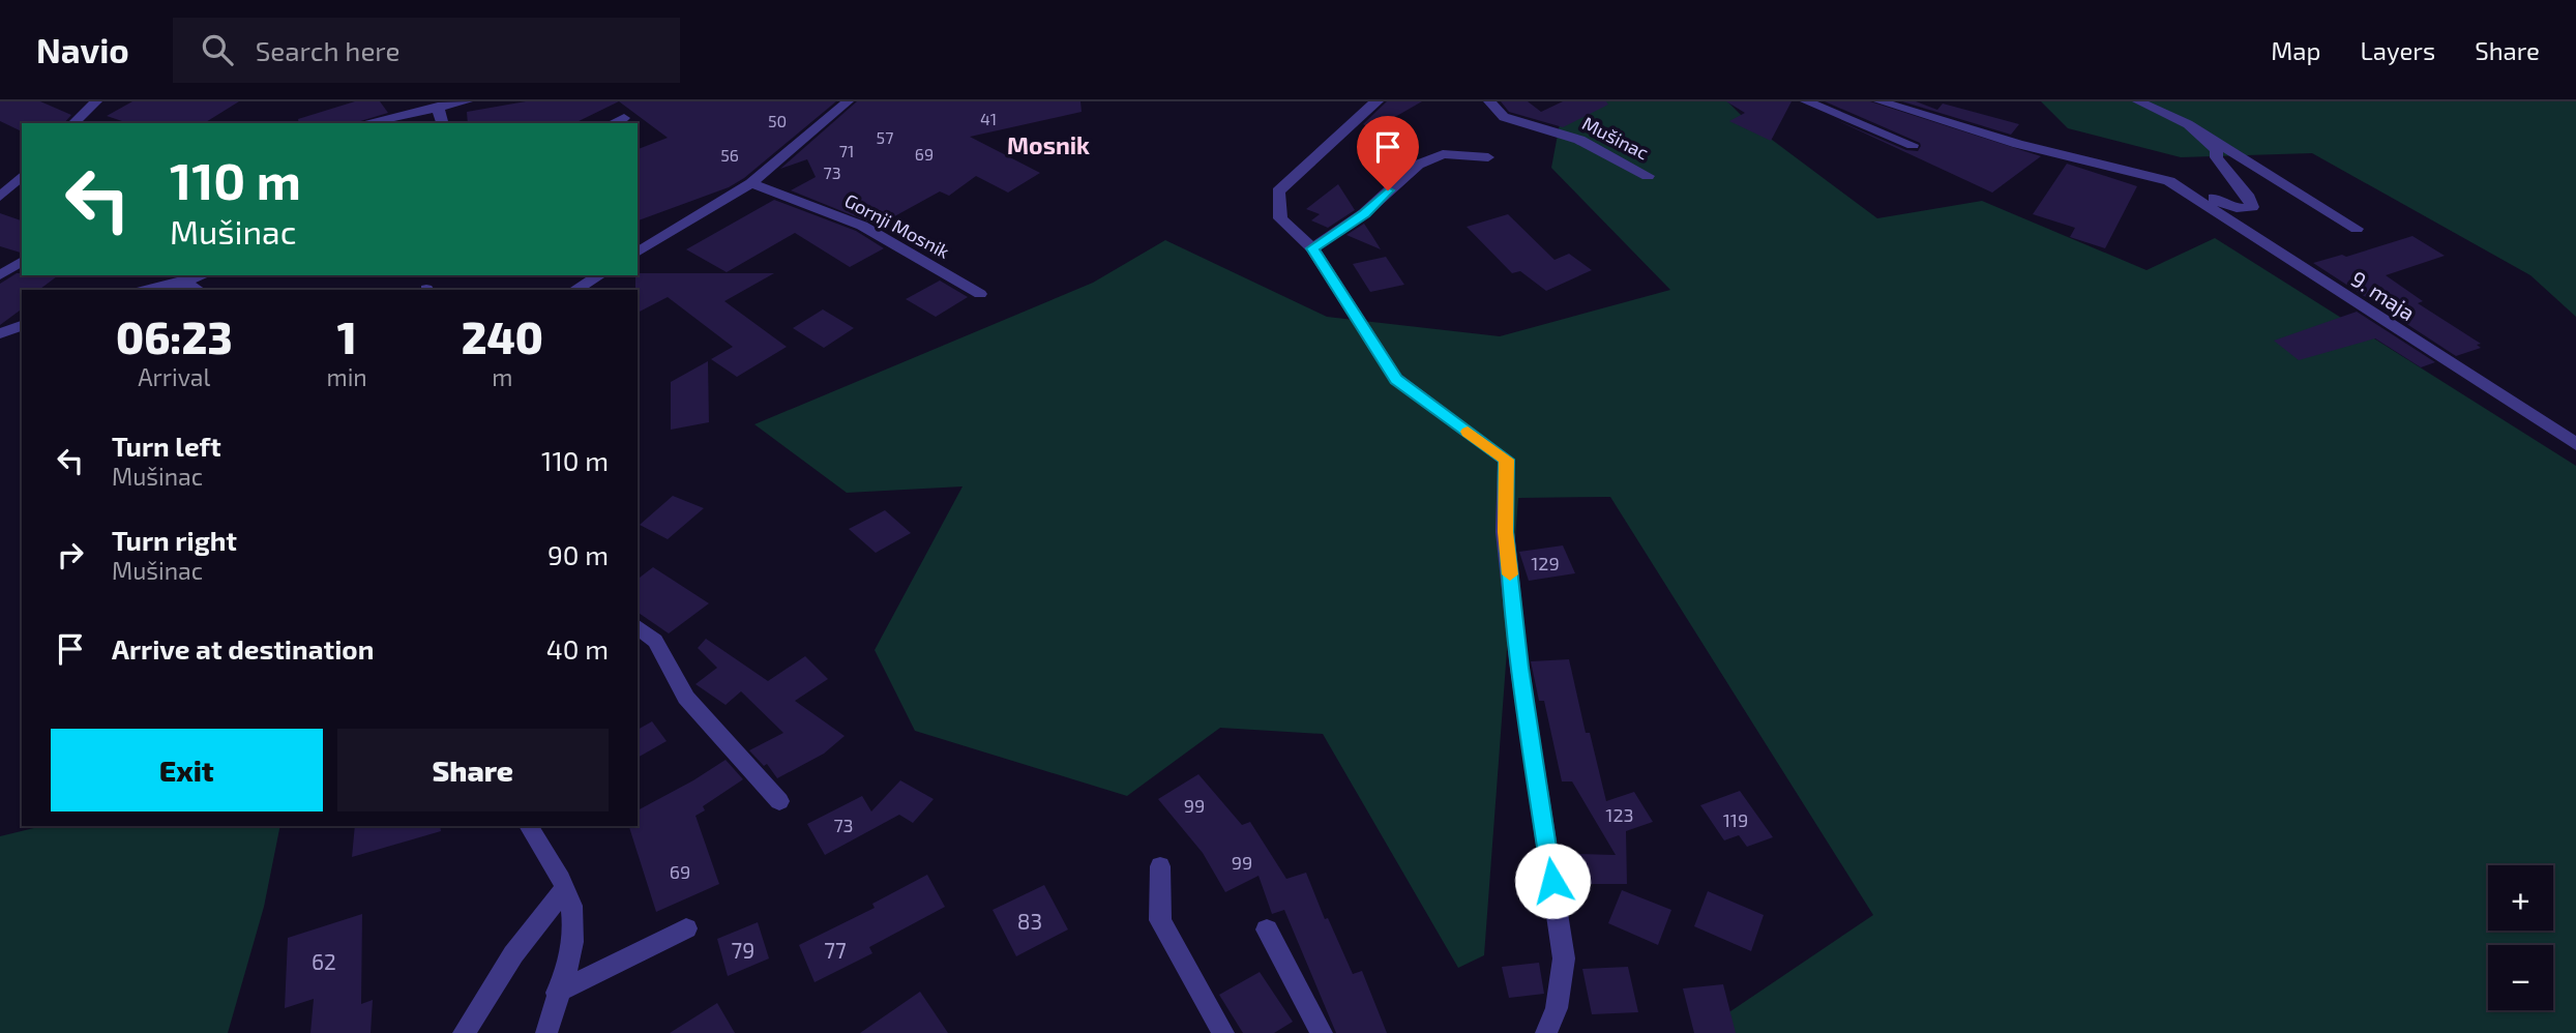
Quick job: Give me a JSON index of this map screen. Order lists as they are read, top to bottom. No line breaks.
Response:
{"streets":{"street":["Mušinac","Gornji Mosnik","9. maja"]},"districts":["Mosnik"],"house_numbers":["41","50","57","71","69","56","73","129","99","123","119","73","99","69","83","79","77","62"],"page":{"header":"Navio","search":"Search here","nav":["Map","Layers","Share"],"turn":["110 m","Mušinac"],"eta":["06:23","Arrival","1","min","240","m"],"list":[{"name":"Turn left","note":"Mušinac","value":"110 m"},{"name":"Turn right","note":"Mušinac","value":"90 m"},{"name":"Arrive at destination","value":"40 m"}],"buttons":["Exit","Share"],"map_buttons":["+","−"]}}
